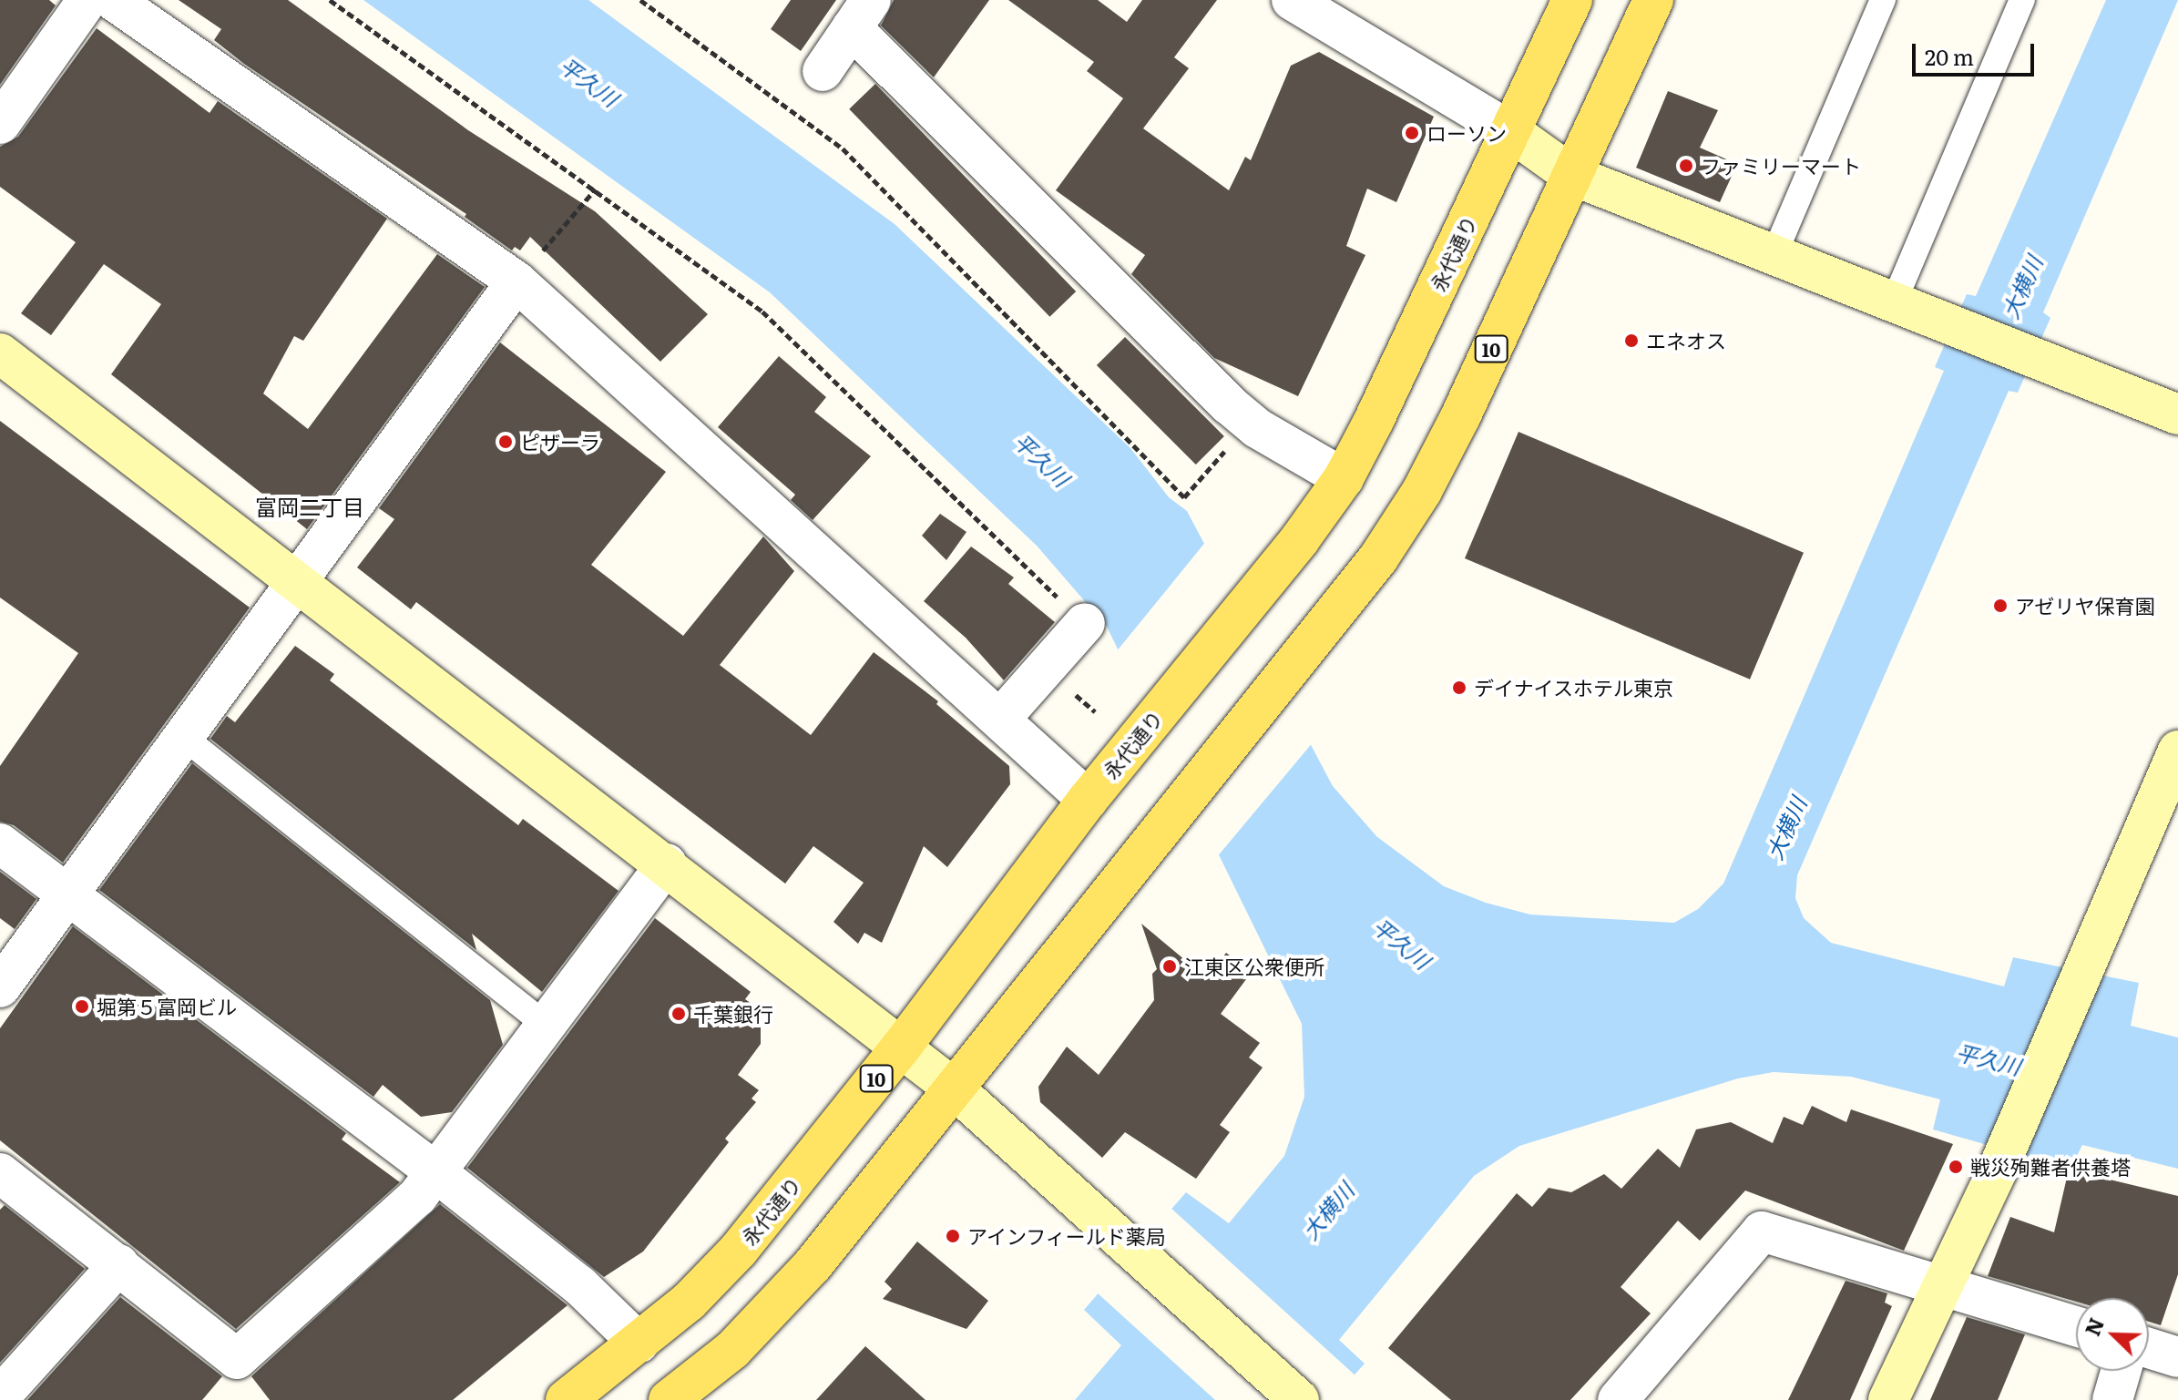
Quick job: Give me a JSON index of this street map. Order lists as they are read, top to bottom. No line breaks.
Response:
{"streets":{"main road":["永代通り","10"]},"districts":["富岡二丁目"],"water":["平久川","大横川"],"places":["ローソン","ファミリーマート","エネオス","ピザーラ","アゼリヤ保育園","デイナイスホテル東京","江東区公衆便所","堀第５富岡ビル","千葉銀行","戦災殉難者供養塔","アインフィールド薬局"],"scale_bar":"20 m","north":"top left"}
